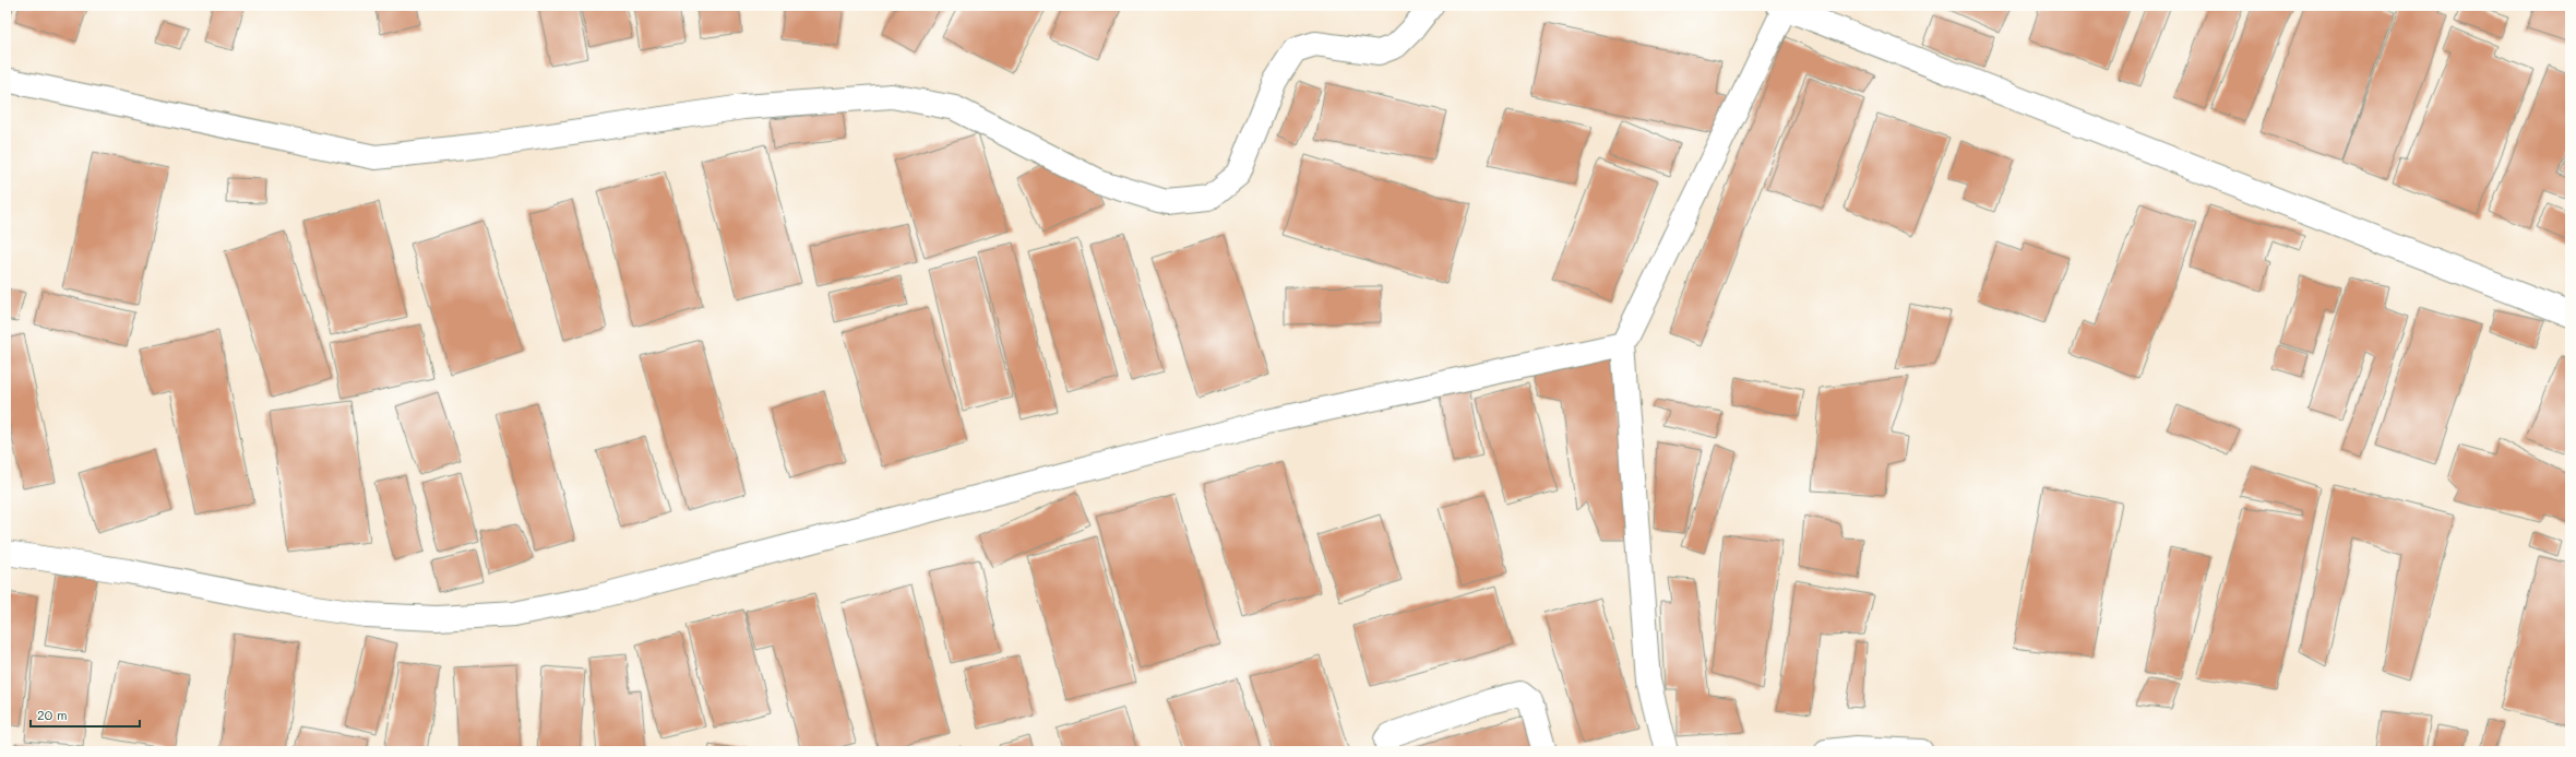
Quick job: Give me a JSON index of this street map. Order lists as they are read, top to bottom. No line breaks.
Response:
{"scale_bar":"20 m"}
